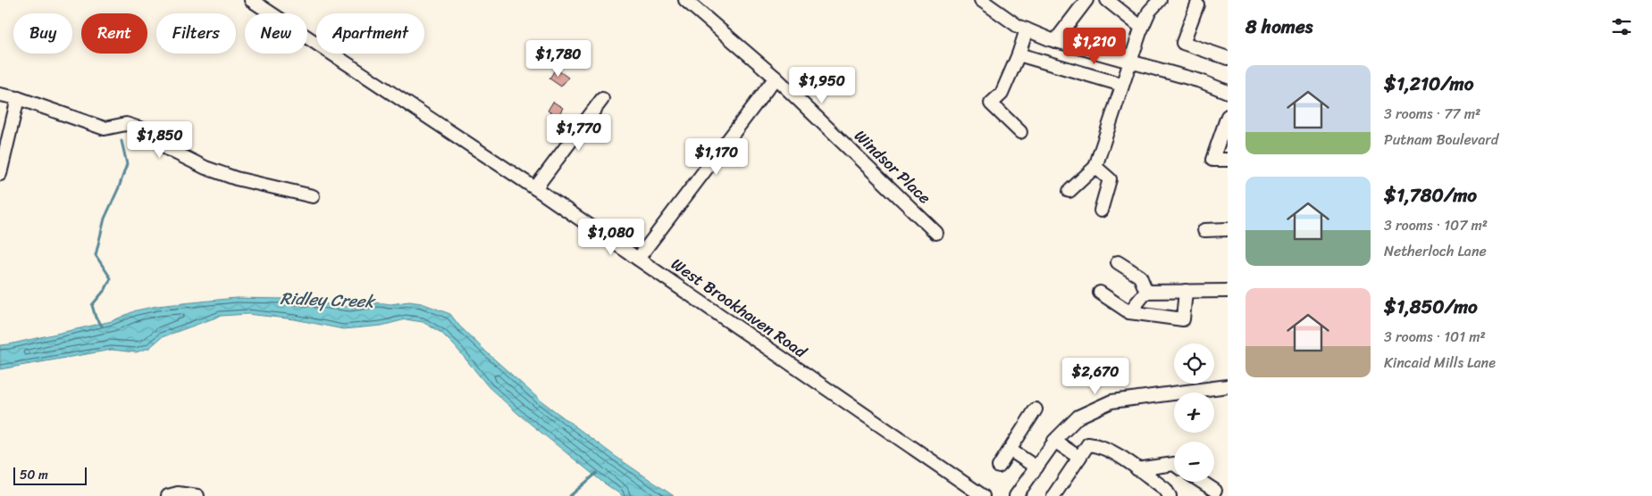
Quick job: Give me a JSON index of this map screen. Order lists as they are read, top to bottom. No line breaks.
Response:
{"streets":{"street":["Windsor Place","West Brookhaven Road"]},"water":["Ridley Creek"],"scale_bar":"50 m","page":{"heading":"8 homes","chip":["Buy","Rent","Filters","New","Apartment"],"price":["$1,210","$1,780","$1,950","$1,770","$1,850","$1,170","$1,080","$2,670"],"list":[{"name":"$1,210/mo","note":"3 rooms · 77 m² · Putnam Boulevard"},{"name":"$1,780/mo","note":"3 rooms · 107 m² · Netherloch Lane"},{"name":"$1,850/mo","note":"3 rooms · 101 m² · Kincaid Mills Lane"}],"map_buttons":["+","−"],"scale":"50 m"}}
